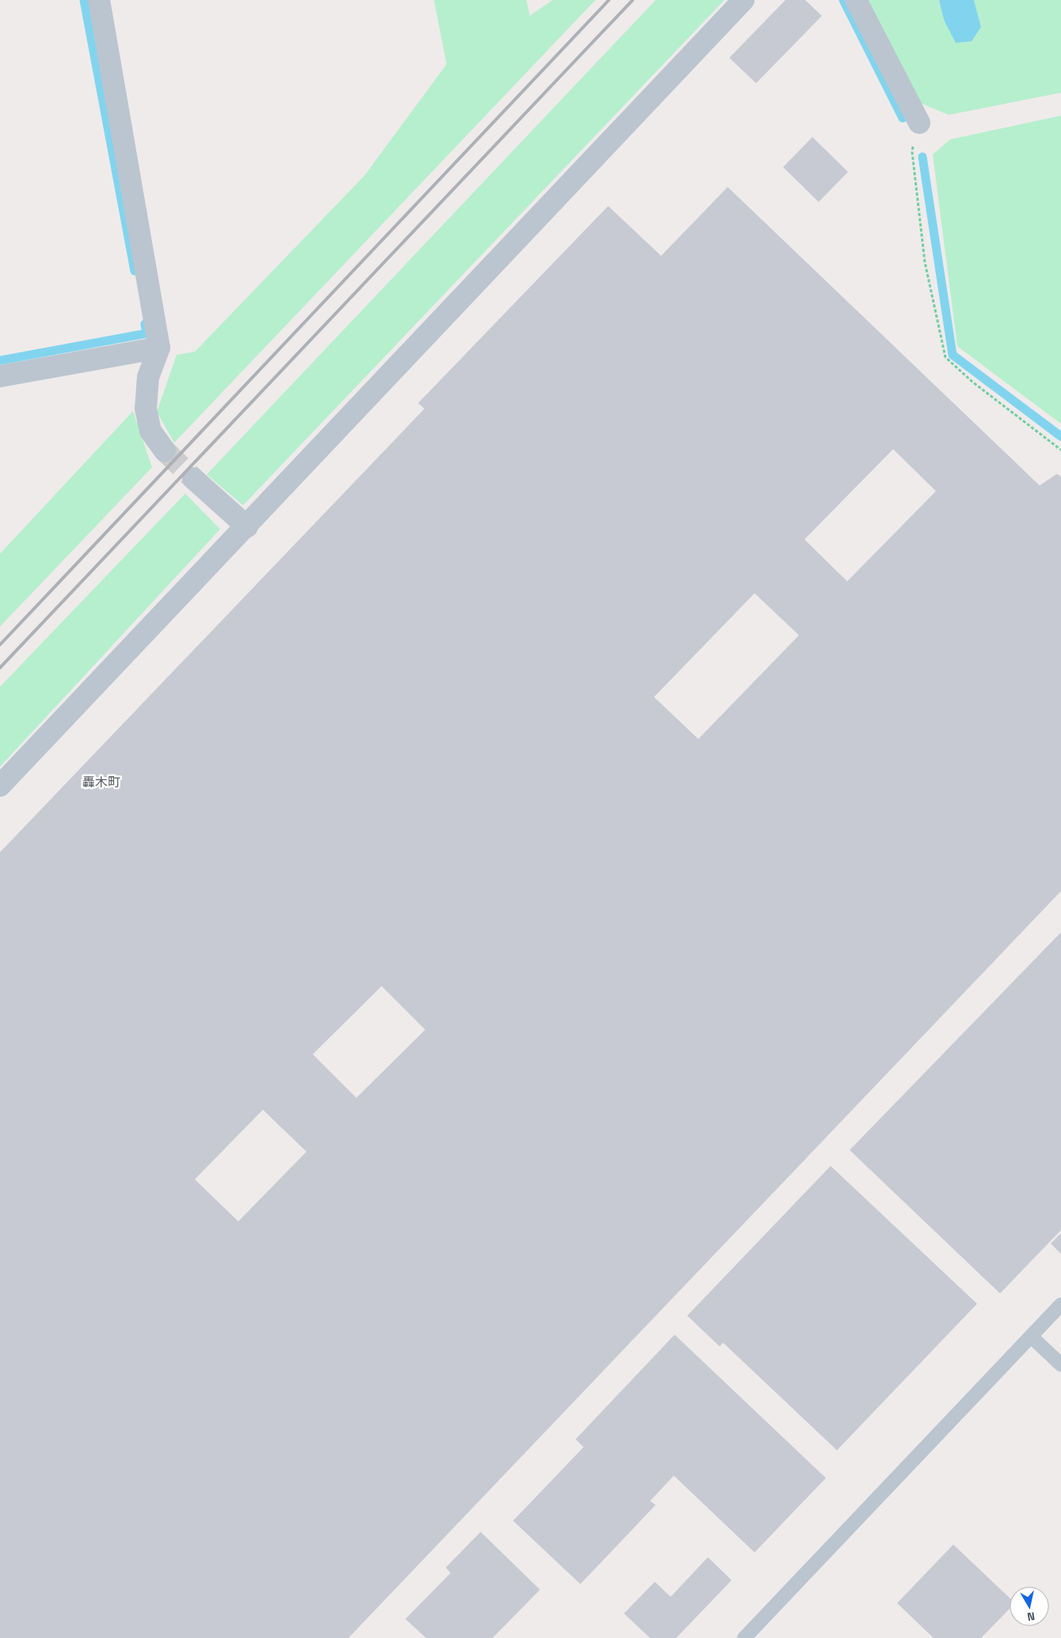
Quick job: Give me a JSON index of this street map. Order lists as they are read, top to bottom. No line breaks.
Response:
{"districts":["轟木町"],"north":"bottom"}
